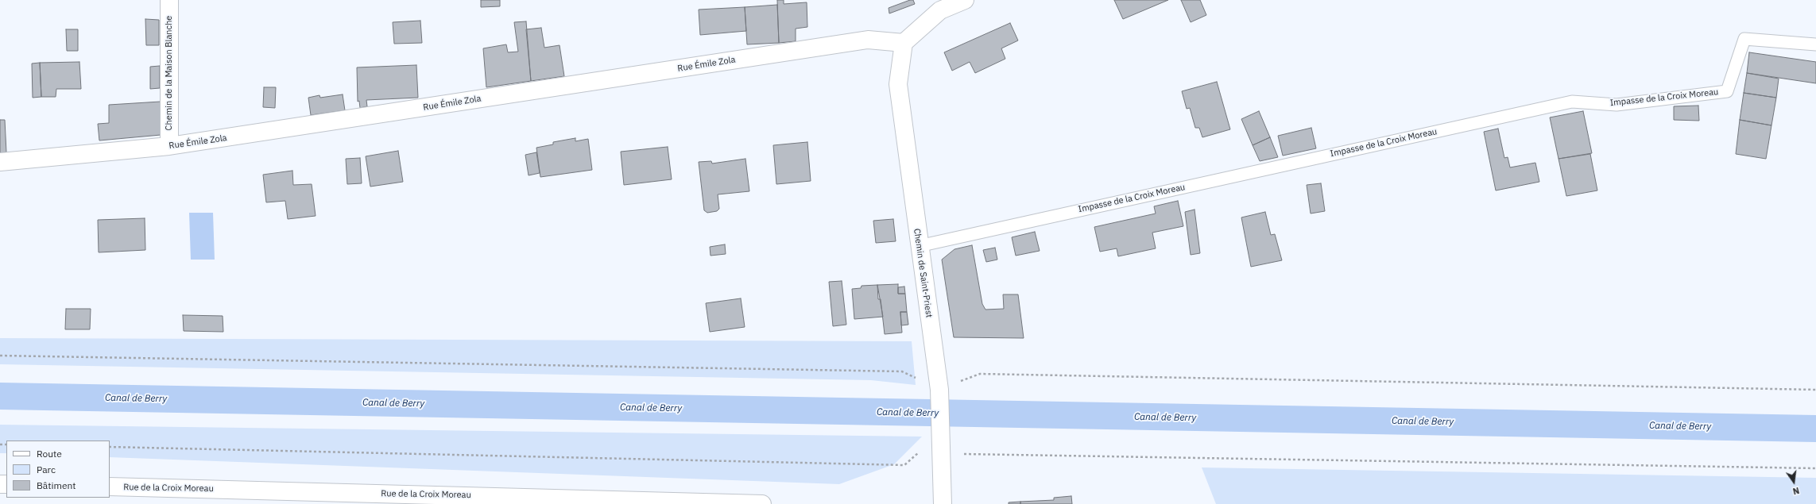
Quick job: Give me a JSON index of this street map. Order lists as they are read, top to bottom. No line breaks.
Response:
{"streets":{"street":["Rue Émile Zola","Chemin de la Maison Blanche","Chemin de Saint-Priest","Rue de la Croix Moreau"],"lane":["Impasse de la Croix Moreau"]},"crossings":[["Rue Émile Zola","Chemin de la Maison Blanche"],["Rue Émile Zola","Chemin de Saint-Priest"],["Impasse de la Croix Moreau","Chemin de Saint-Priest"]],"water":["Canal de Berry"],"legend":["Route","Parc","Bâtiment"],"north":"bottom"}
